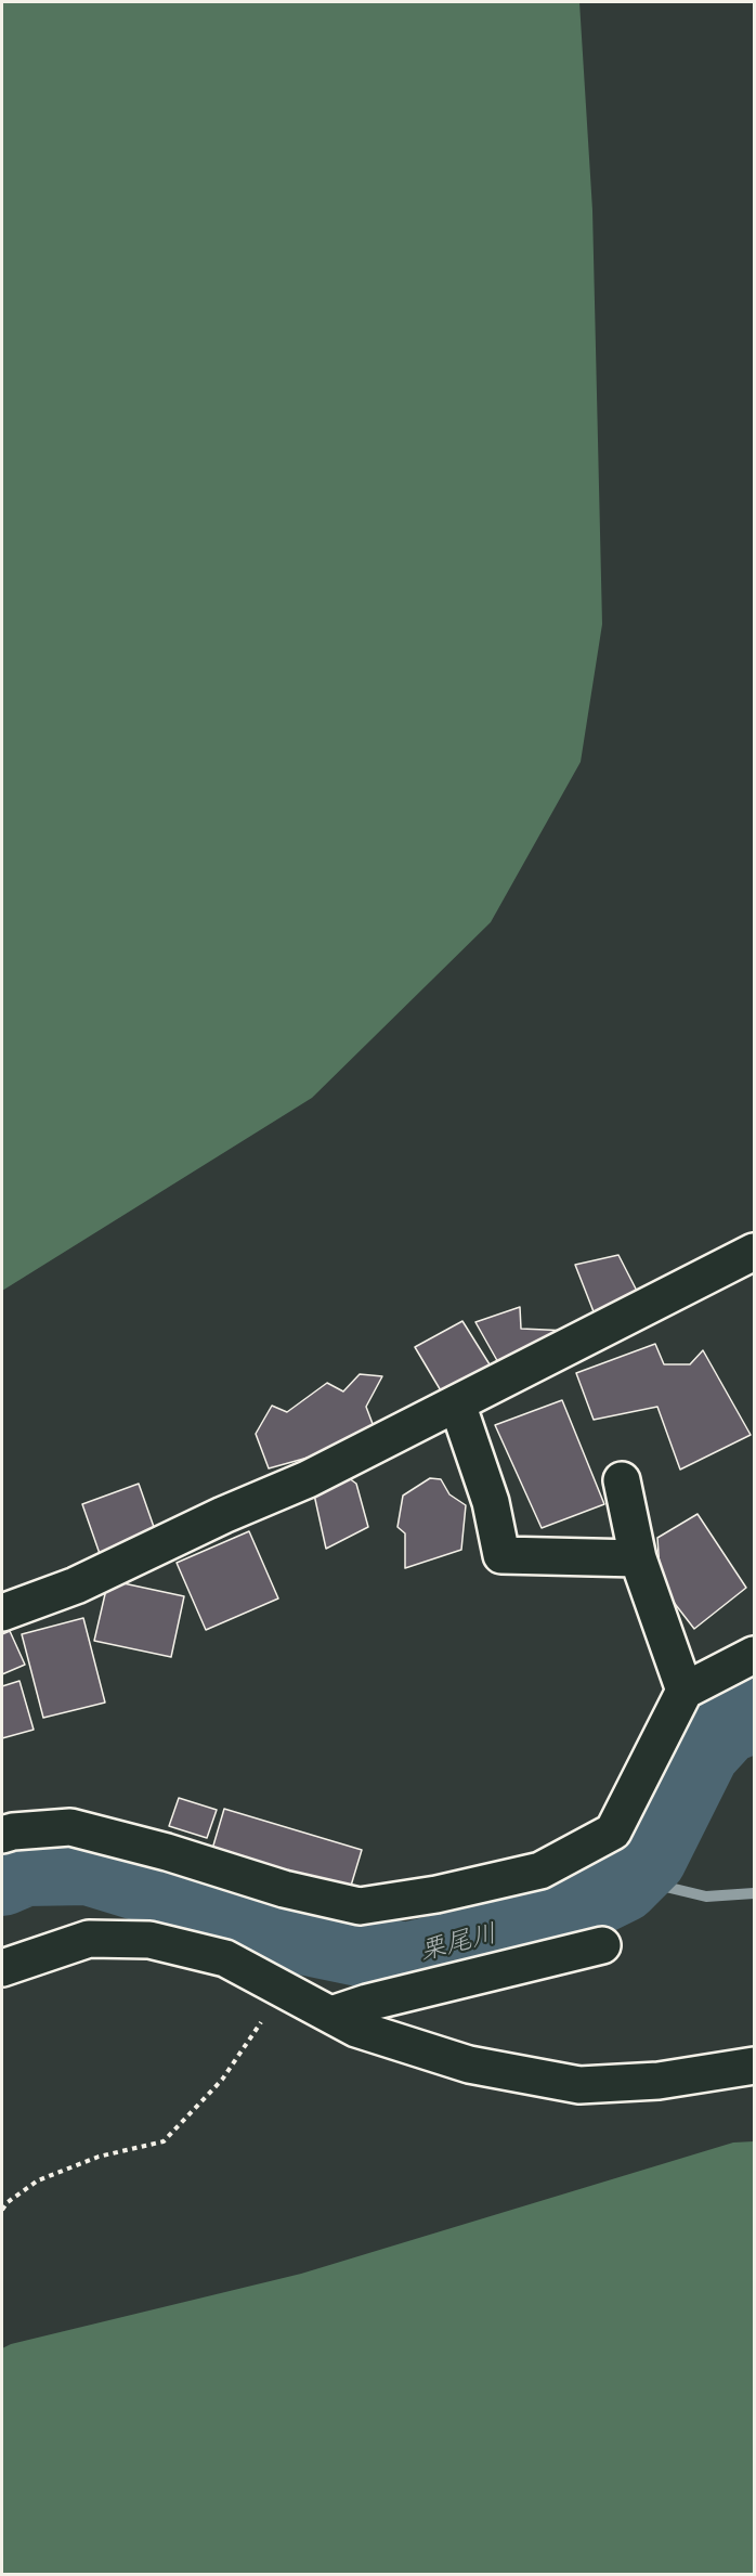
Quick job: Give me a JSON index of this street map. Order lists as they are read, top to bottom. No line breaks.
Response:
{"water":["栗尾川"]}
